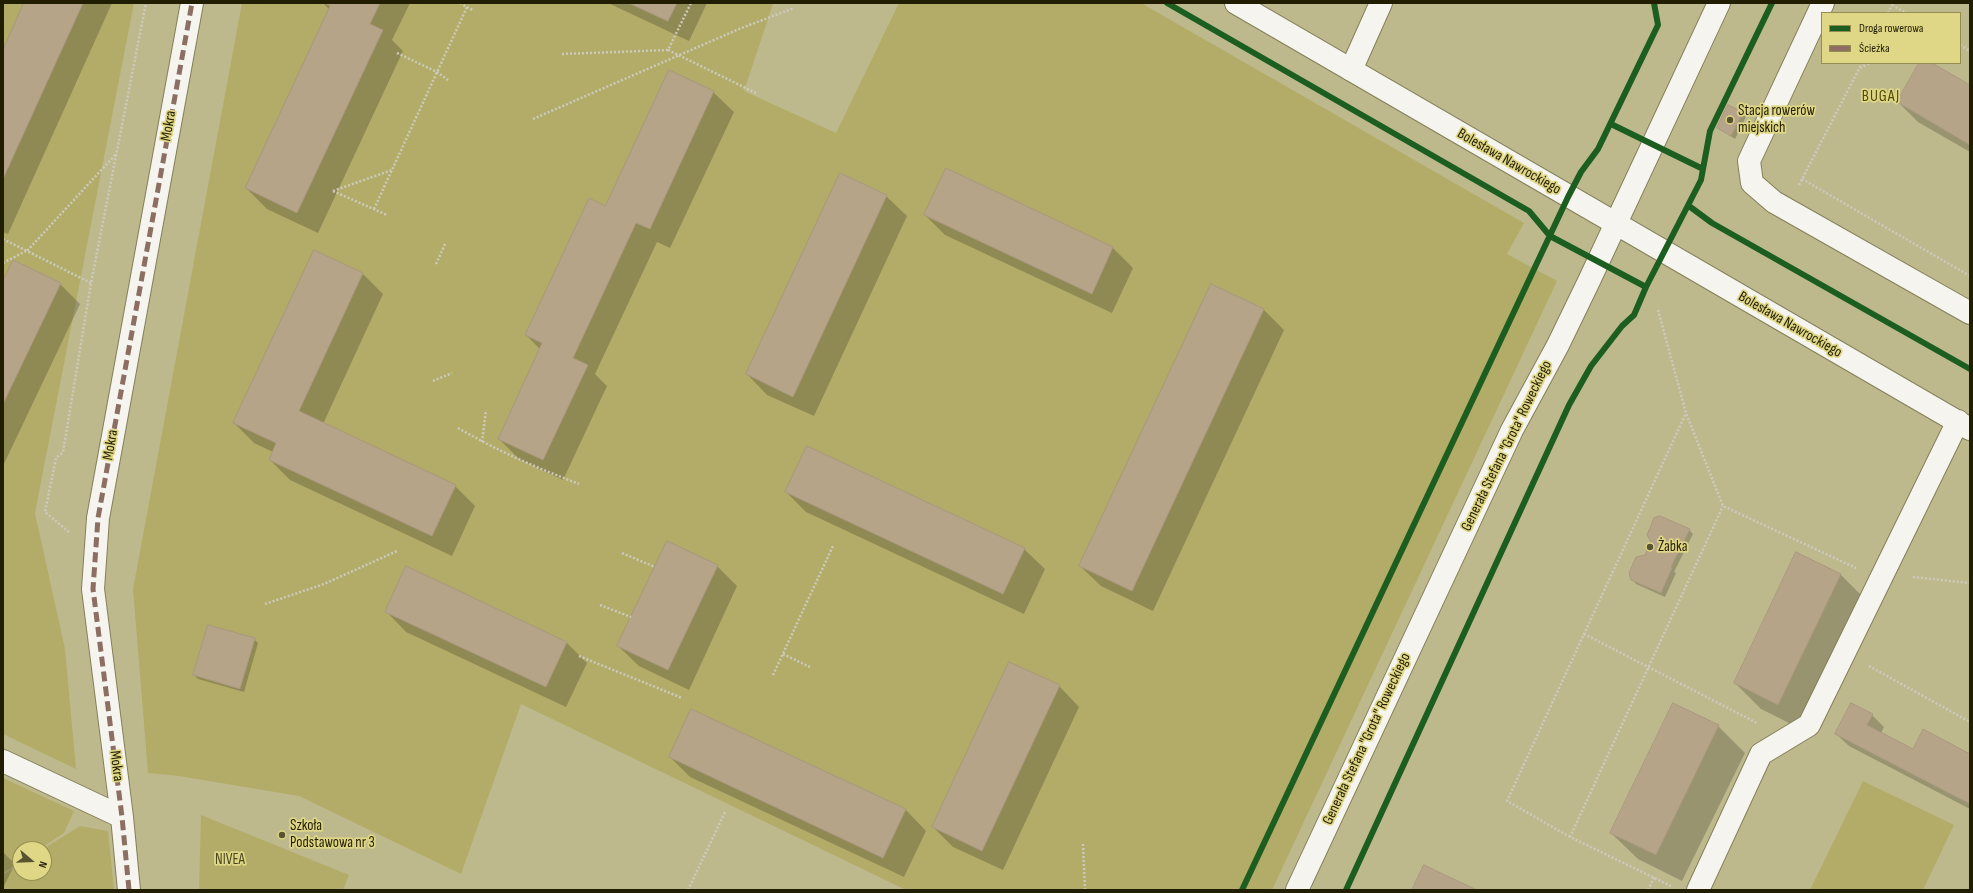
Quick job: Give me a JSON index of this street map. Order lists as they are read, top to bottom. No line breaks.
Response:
{"streets":{"street":["Mokra","Bolesława Nawrockiego","Generała Stefana \"Grota\" Roweckiego"]},"crossings":[["Bolesława Nawrockiego","Generała Stefana \"Grota\" Roweckiego"]],"districts":["BUGAJ"],"parks":["NIVEA"],"places":["Stacja rowerów miejskich","Żabka","Szkoła Podstawowa nr 3"],"legend":["Droga rowerowa","Ścieżka"],"north":"right"}
